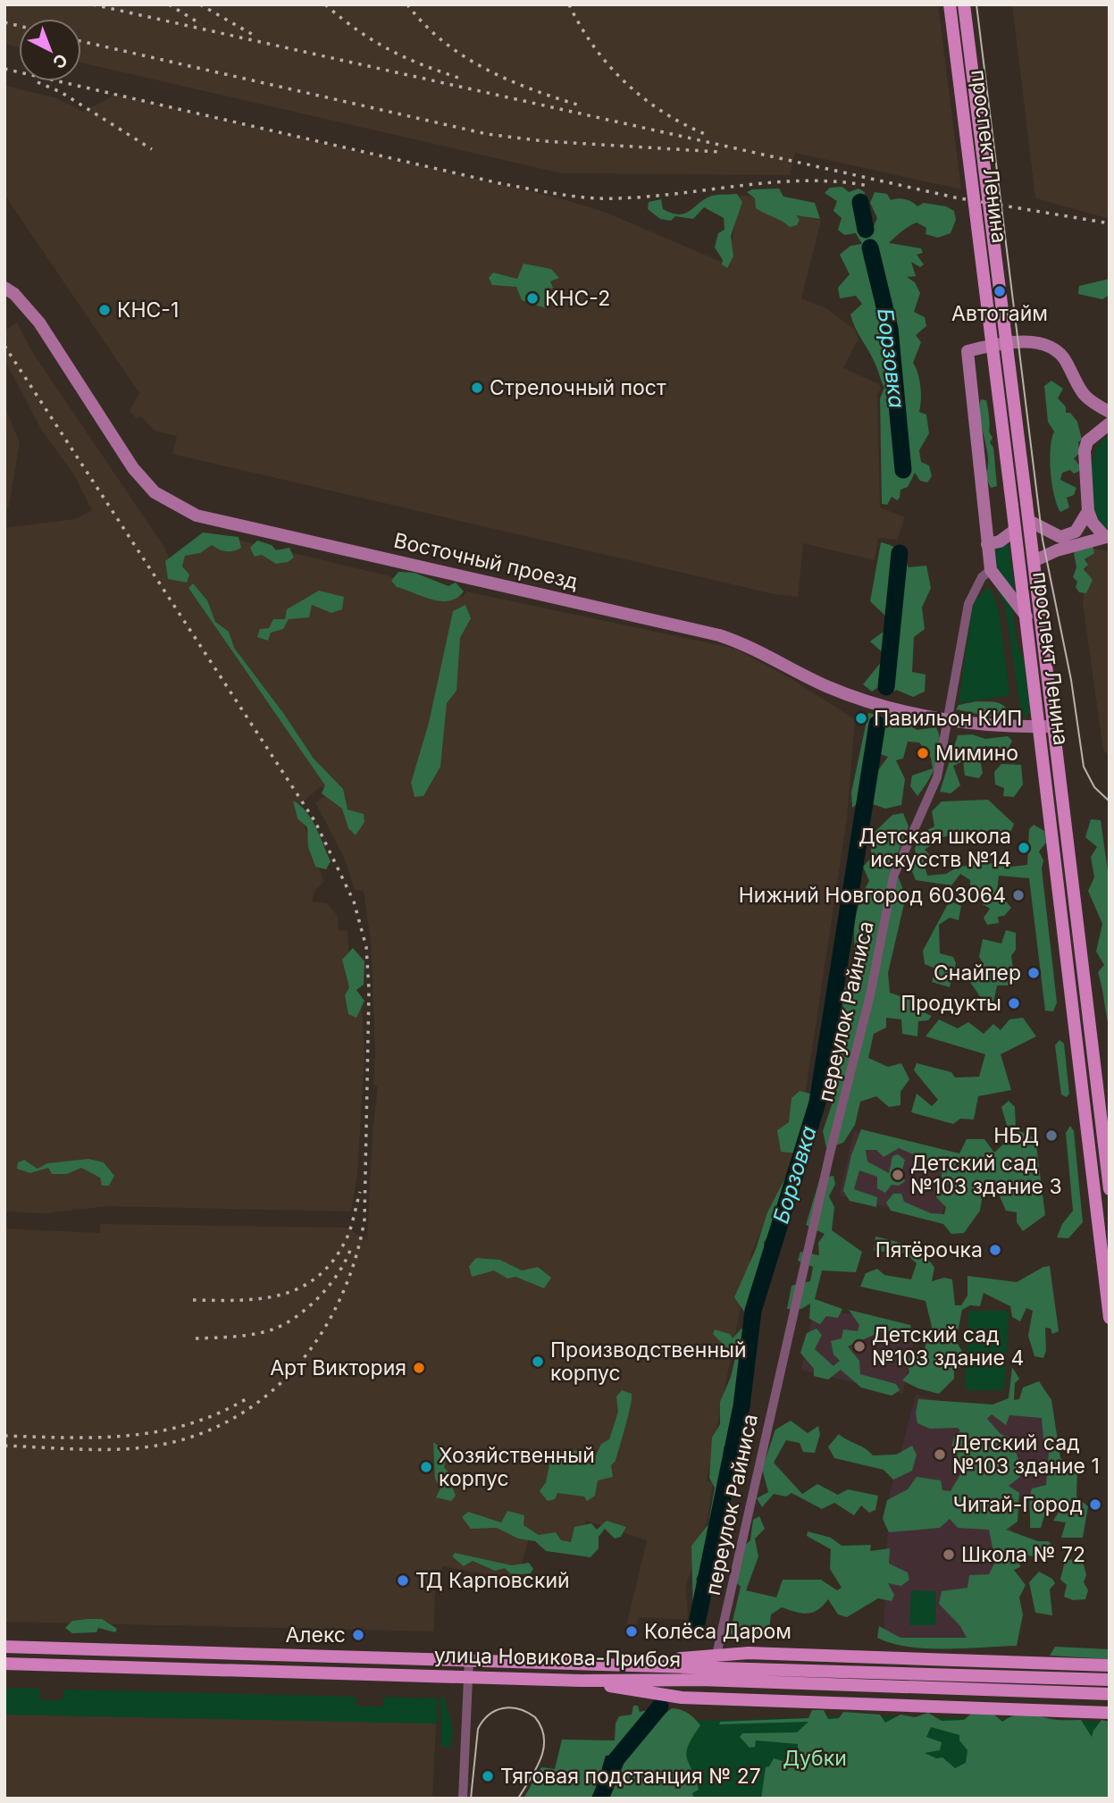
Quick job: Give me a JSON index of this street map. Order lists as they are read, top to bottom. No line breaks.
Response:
{"streets":{"main road":["проспект Ленина","улица Новикова-Прибоя"],"street":["Восточный проезд","переулок Райниса"]},"crossings":[["проспект Ленина","Восточный проезд"],["Восточный проезд","переулок Райниса"]],"water":["Борзовка"],"parks":["Дубки"],"places":["Автотайм","КНС-2","КНС-1","Стрелочный пост","Павильон КИП","Мимино","Детская школа искусств №14","Нижний Новгород 603064","Снайпер","Продукты","НБД","Детский сад №103 здание 3","Пятёрочка","Детский сад №103 здание 4","Производственный корпус","Арт Виктория","Детский сад №103 здание 1","Хозяйственный корпус","Читай-Город","Школа № 72","ТД Карповский","Колёса Даром","Алекс","Тяговая подстанция № 27"],"north":"bottom right"}
